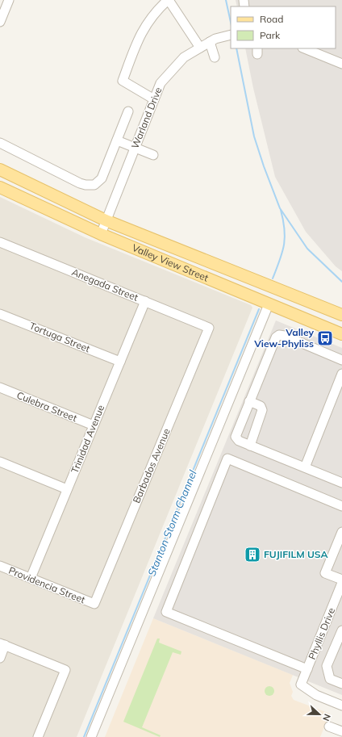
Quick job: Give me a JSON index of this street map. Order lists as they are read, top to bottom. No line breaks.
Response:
{"streets":{"main road":["Valley View Street"],"street":["Warland Drive","Anegada Street","Tortuga Street","Culebra Street","Trinidad Avenue","Barbados Avenue","Providencia Street","Phyllis Drive"]},"crossings":[["Warland Drive","Valley View Street"],["Anegada Street","Trinidad Avenue"],["Anegada Street","Barbados Avenue"],["Tortuga Street","Trinidad Avenue"],["Culebra Street","Trinidad Avenue"],["Trinidad Avenue","Providencia Street"],["Barbados Avenue","Providencia Street"]],"water":["Stanton Storm Channel"],"places":{"bus stop":["Valley View-Phyliss"],"building":["FUJIFILM USA"]},"legend":["Road","Park"],"north":"right"}
